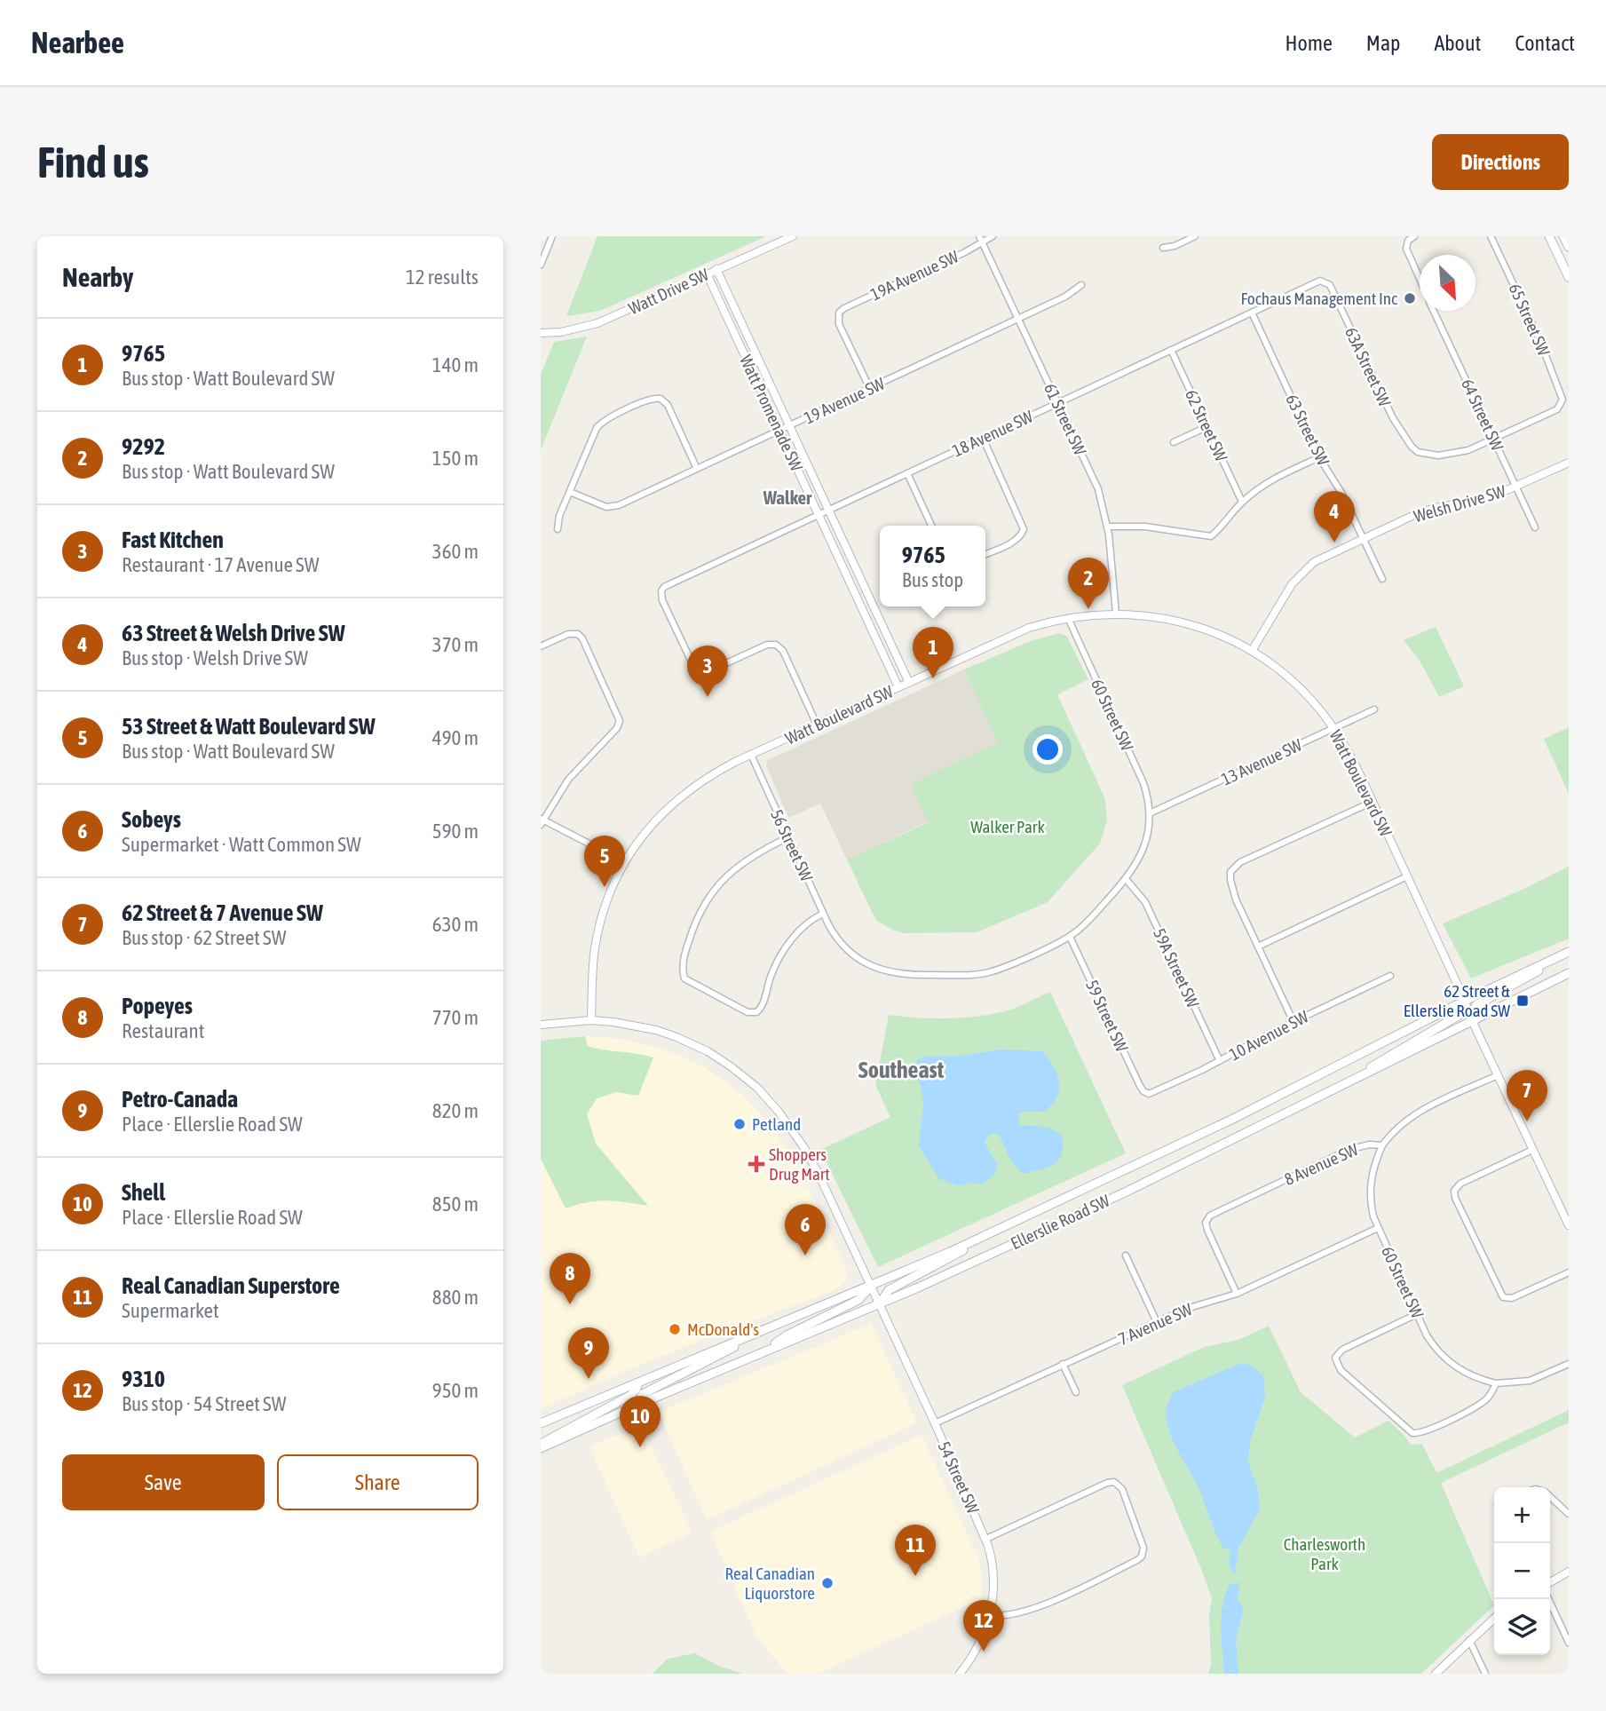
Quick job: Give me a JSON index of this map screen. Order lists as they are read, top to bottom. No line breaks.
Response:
{"streets":{"main road":["Ellerslie Road SW"],"street":["19A Avenue SW","Watt Drive SW","65 Street SW","63A Street SW","19 Avenue SW","Watt Promenade SW","64 Street SW","61 Street SW","62 Street SW","63 Street SW","18 Avenue SW","Welsh Drive SW","Watt Boulevard SW","60 Street SW","13 Avenue SW","56 Street SW","59A Street SW","59 Street SW","10 Avenue SW","8 Avenue SW","7 Avenue SW","54 Street SW"]},"crossings":[["19A Avenue SW","19 Avenue SW"],["19A Avenue SW","61 Street SW"],["Watt Drive SW","Watt Promenade SW"],["65 Street SW","63A Street SW"],["65 Street SW","64 Street SW"],["63A Street SW","64 Street SW"],["63A Street SW","18 Avenue SW"],["19 Avenue SW","Watt Promenade SW"],["19 Avenue SW","61 Street SW"],["Watt Promenade SW","18 Avenue SW"],["Watt Promenade SW","Watt Boulevard SW"],["64 Street SW","Welsh Drive SW"],["61 Street SW","18 Avenue SW"],["61 Street SW","Watt Boulevard SW"],["62 Street SW","18 Avenue SW"],["63 Street SW","18 Avenue SW"],["63 Street SW","Welsh Drive SW"],["18 Avenue SW","Watt Boulevard SW"],["Welsh Drive SW","Watt Boulevard SW"],["Watt Boulevard SW","60 Street SW"],["Watt Boulevard SW","13 Avenue SW"],["Watt Boulevard SW","56 Street SW"],["Watt Boulevard SW","Ellerslie Road SW"],["Watt Boulevard SW","54 Street SW"],["60 Street SW","13 Avenue SW"],["60 Street SW","56 Street SW"],["60 Street SW","59A Street SW"],["60 Street SW","59 Street SW"],["60 Street SW","8 Avenue SW"],["60 Street SW","7 Avenue SW"],["56 Street SW","59 Street SW"],["59A Street SW","10 Avenue SW"],["59 Street SW","10 Avenue SW"],["8 Avenue SW","7 Avenue SW"],["Ellerslie Road SW","54 Street SW"],["7 Avenue SW","54 Street SW"]],"districts":["Walker","Southeast"],"parks":["Walker Park","Charlesworth Park"],"places":{"other":["Fochaus Management Inc","Petland","McDonald's","Real Canadian Liquorstore"],"transit":["62 Street & Ellerslie Road SW"],"health":["Shoppers Drug Mart"]},"north":"bottom right","page":{"header":"Nearbee","nav":["Home","Map","About","Contact"],"buttons":["Directions",["Save","Share"]],"title":"Find us","heading":["Nearby","12 results"],"list":[{"mark":"1","name":"9765","note":"Bus stop · Watt Boulevard SW","value":"140 m"},{"mark":"2","name":"9292","note":"Bus stop · Watt Boulevard SW","value":"150 m"},{"mark":"3","name":"Fast Kitchen","note":"Restaurant · 17 Avenue SW","value":"360 m"},{"mark":"4","name":"63 Street & Welsh Drive SW","note":"Bus stop · Welsh Drive SW","value":"370 m"},{"mark":"5","name":"53 Street & Watt Boulevard SW","note":"Bus stop · Watt Boulevard SW","value":"490 m"},{"mark":"6","name":"Sobeys","note":"Supermarket · Watt Common SW","value":"590 m"},{"mark":"7","name":"62 Street & 7 Avenue SW","note":"Bus stop · 62 Street SW","value":"630 m"},{"mark":"8","name":"Popeyes","note":"Restaurant","value":"770 m"},{"mark":"9","name":"Petro-Canada","note":"Place · Ellerslie Road SW","value":"820 m"},{"mark":"10","name":"Shell","note":"Place · Ellerslie Road SW","value":"850 m"},{"mark":"11","name":"Real Canadian Superstore","note":"Supermarket","value":"880 m"},{"mark":"12","name":"9310","note":"Bus stop · 54 Street SW","value":"950 m"}],"pins":["4","2","1","3","5","7","6","8","9","10","11","12"],"popup":["9765","Bus stop"],"map_buttons":["+","−"]}}
